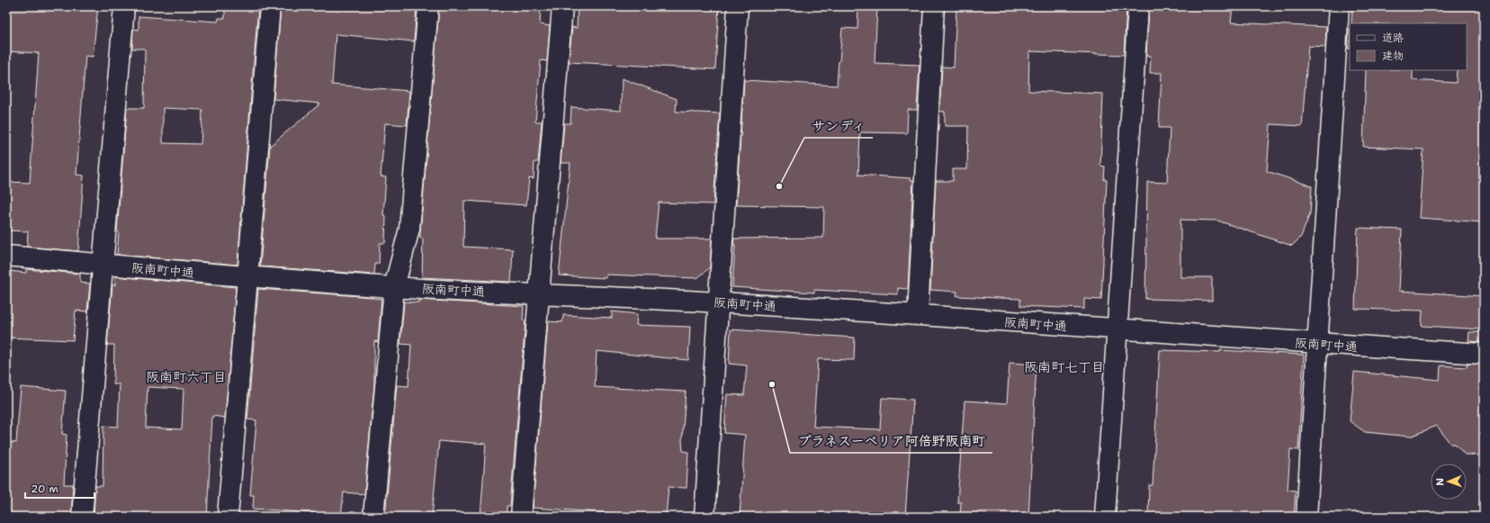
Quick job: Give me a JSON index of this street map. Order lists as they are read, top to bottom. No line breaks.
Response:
{"streets":{"street":["阪南町中通"]},"districts":["阪南町七丁目","阪南町六丁目"],"places":["サンディ","プラネスーペリア阿倍野阪南町"],"legend":["道路","建物"],"scale_bar":"20 m","north":"left"}
